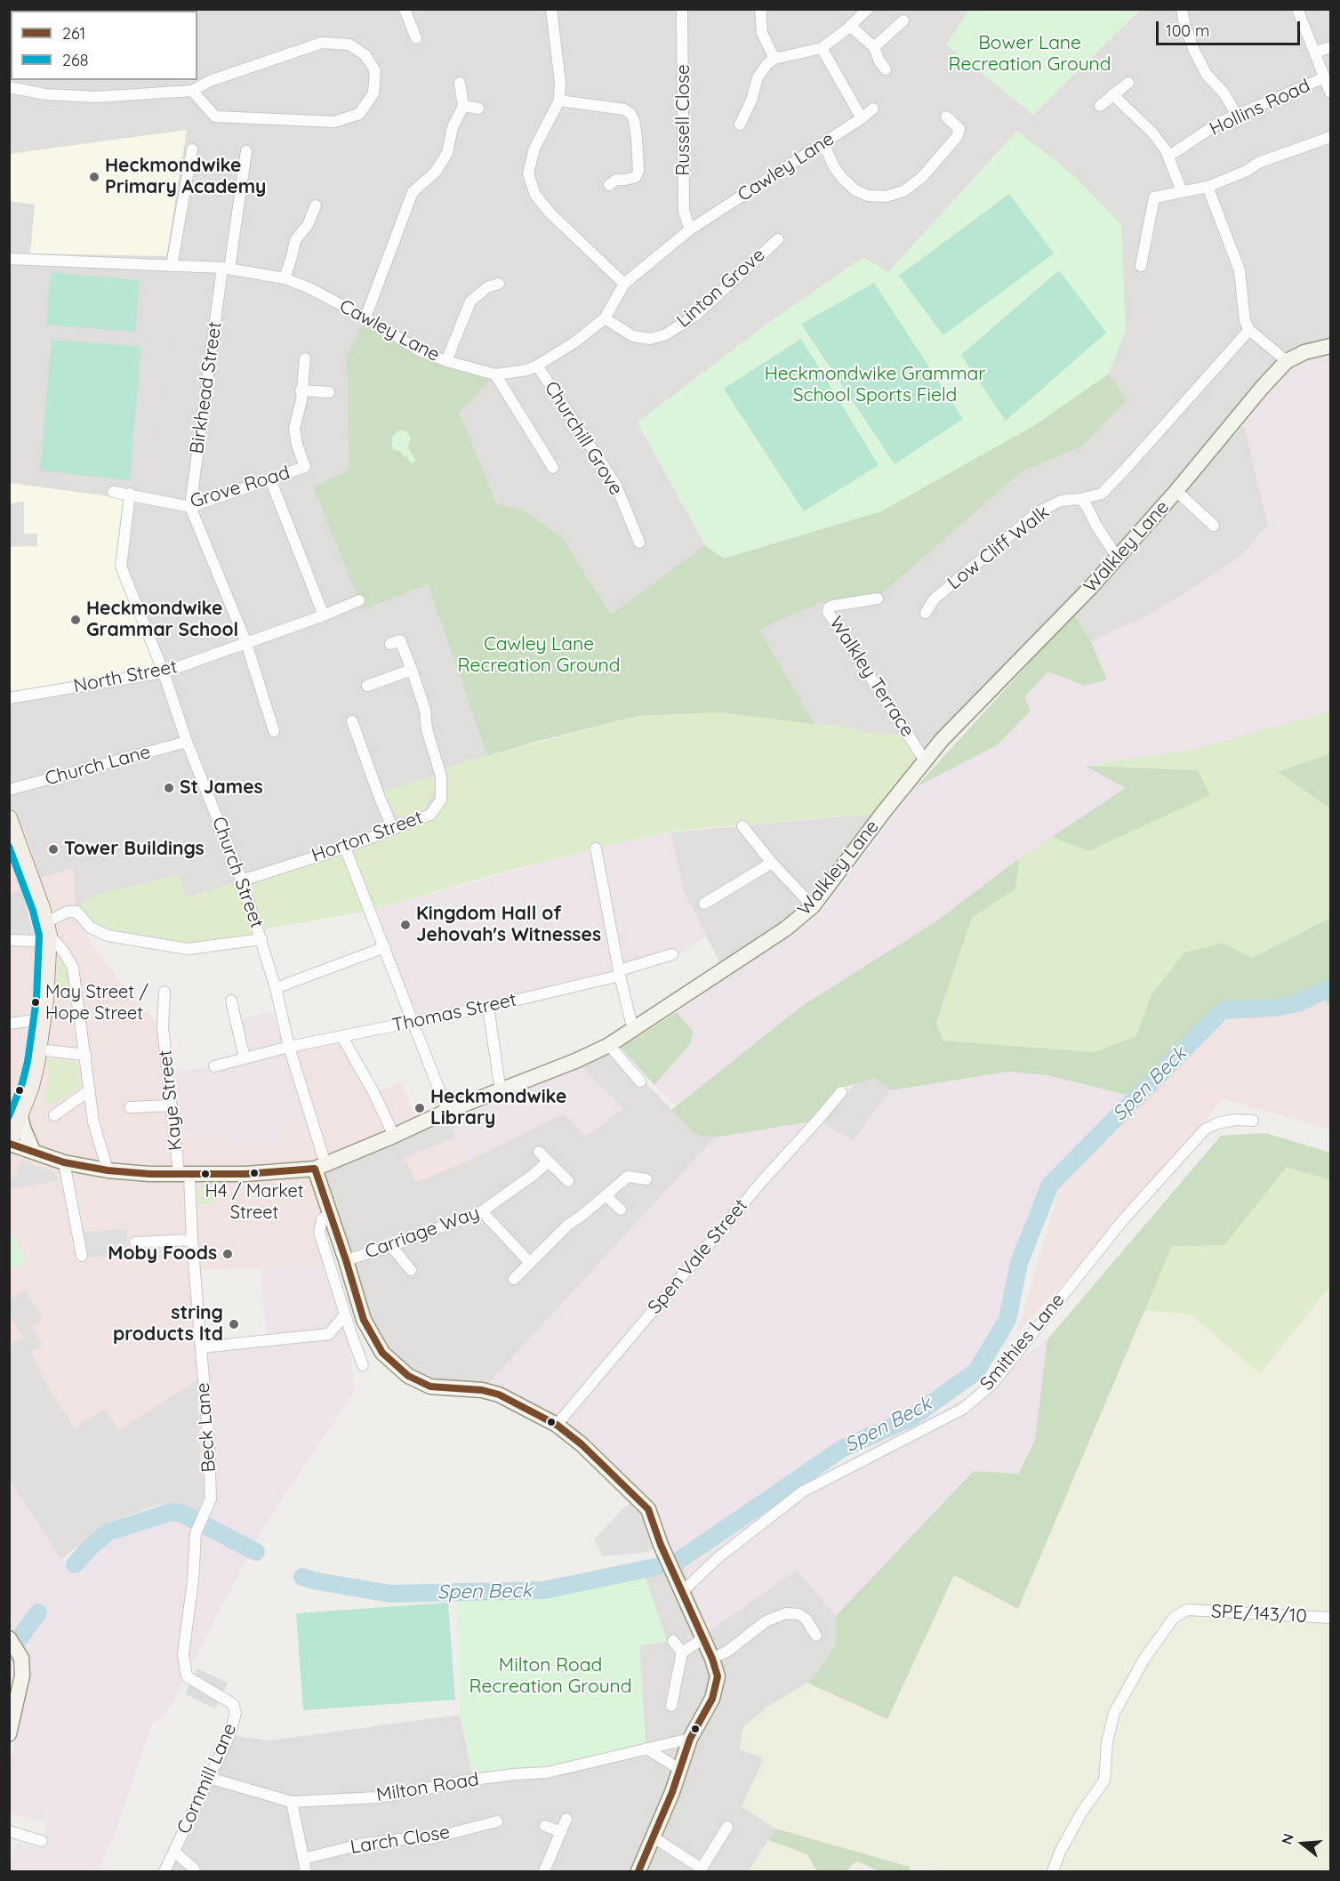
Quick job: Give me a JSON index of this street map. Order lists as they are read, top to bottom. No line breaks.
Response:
{"streets":{"main road":["Walkley Lane"],"street":["Hollins Road","Russell Close","Cawley Lane","Linton Grove","Birkhead Street","Churchill Grove","Grove Road","Low Cliff Walk","North Street","Walkley Terrace","Church Lane","Horton Street","Church Street","Thomas Street","Kaye Street","Carriage Way","Spen Vale Street","Smithies Lane","Beck Lane","SPE/143/10","Cornmill Lane","Milton Road","Larch Close"]},"crossings":[["Russell Close","Cawley Lane"],["Cawley Lane","Linton Grove"],["Cawley Lane","Birkhead Street"],["Cawley Lane","Churchill Grove"],["Birkhead Street","Grove Road"],["Grove Road","Church Street"],["Walkley Lane","Walkley Terrace"],["Walkley Lane","Church Street"],["Walkley Lane","Kaye Street"],["Walkley Lane","Beck Lane"],["North Street","Church Street"],["Church Lane","Church Street"],["Horton Street","Church Street"],["Church Street","Thomas Street"],["Kaye Street","Beck Lane"],["Beck Lane","Cornmill Lane"],["Cornmill Lane","Milton Road"]],"water":["Spen Beck"],"parks":["Bower Lane Recreation Ground","Heckmondwike Grammar School Sports Field","Cawley Lane Recreation Ground","Milton Road Recreation Ground"],"places":["Heckmondwike Primary Academy","Heckmondwike Grammar School","St James","Tower Buildings","Kingdom Hall of Jehovah's Witnesses","May Street / Hope Street","Heckmondwike Library","H4 / Market Street","Moby Foods","string products ltd"],"lines":["transit line 268","transit line 261"],"legend":["261","268"],"scale_bar":"100 m","north":"left"}
